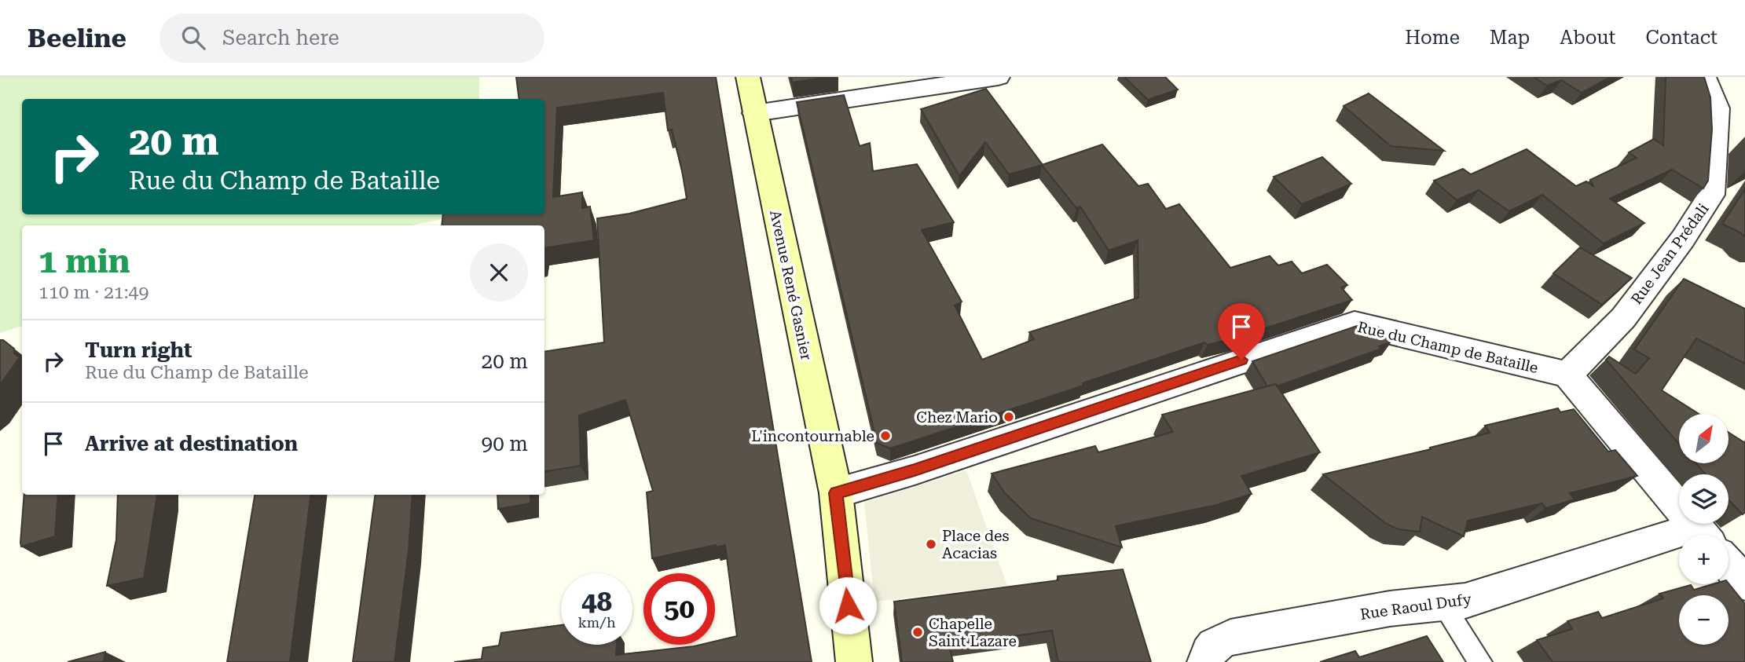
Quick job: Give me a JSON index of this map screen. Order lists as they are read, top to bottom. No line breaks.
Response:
{"streets":{"main road":["Avenue René Gasnier"],"street":["Rue Jean Prédali","Rue du Champ de Bataille","Rue Raoul Dufy"]},"crossings":[["Rue Jean Prédali","Rue du Champ de Bataille"],["Avenue René Gasnier","Rue du Champ de Bataille"]],"places":["Chez Mario","L'incontournable","Place des Acacias","Chapelle Saint Lazare"],"north":"top right","page":{"header":"Beeline","search":"Search here","nav":["Home","Map","About","Contact"],"turn":["20 m","Rue du Champ de Bataille"],"heading":["1 min","110 m · 21:49"],"list":[{"name":"Turn right","note":"Rue du Champ de Bataille","value":"20 m"},{"name":"Arrive at destination","value":"90 m"}],"map_buttons":["+","−"],"speed":"48 km/h","limit":"50"}}
